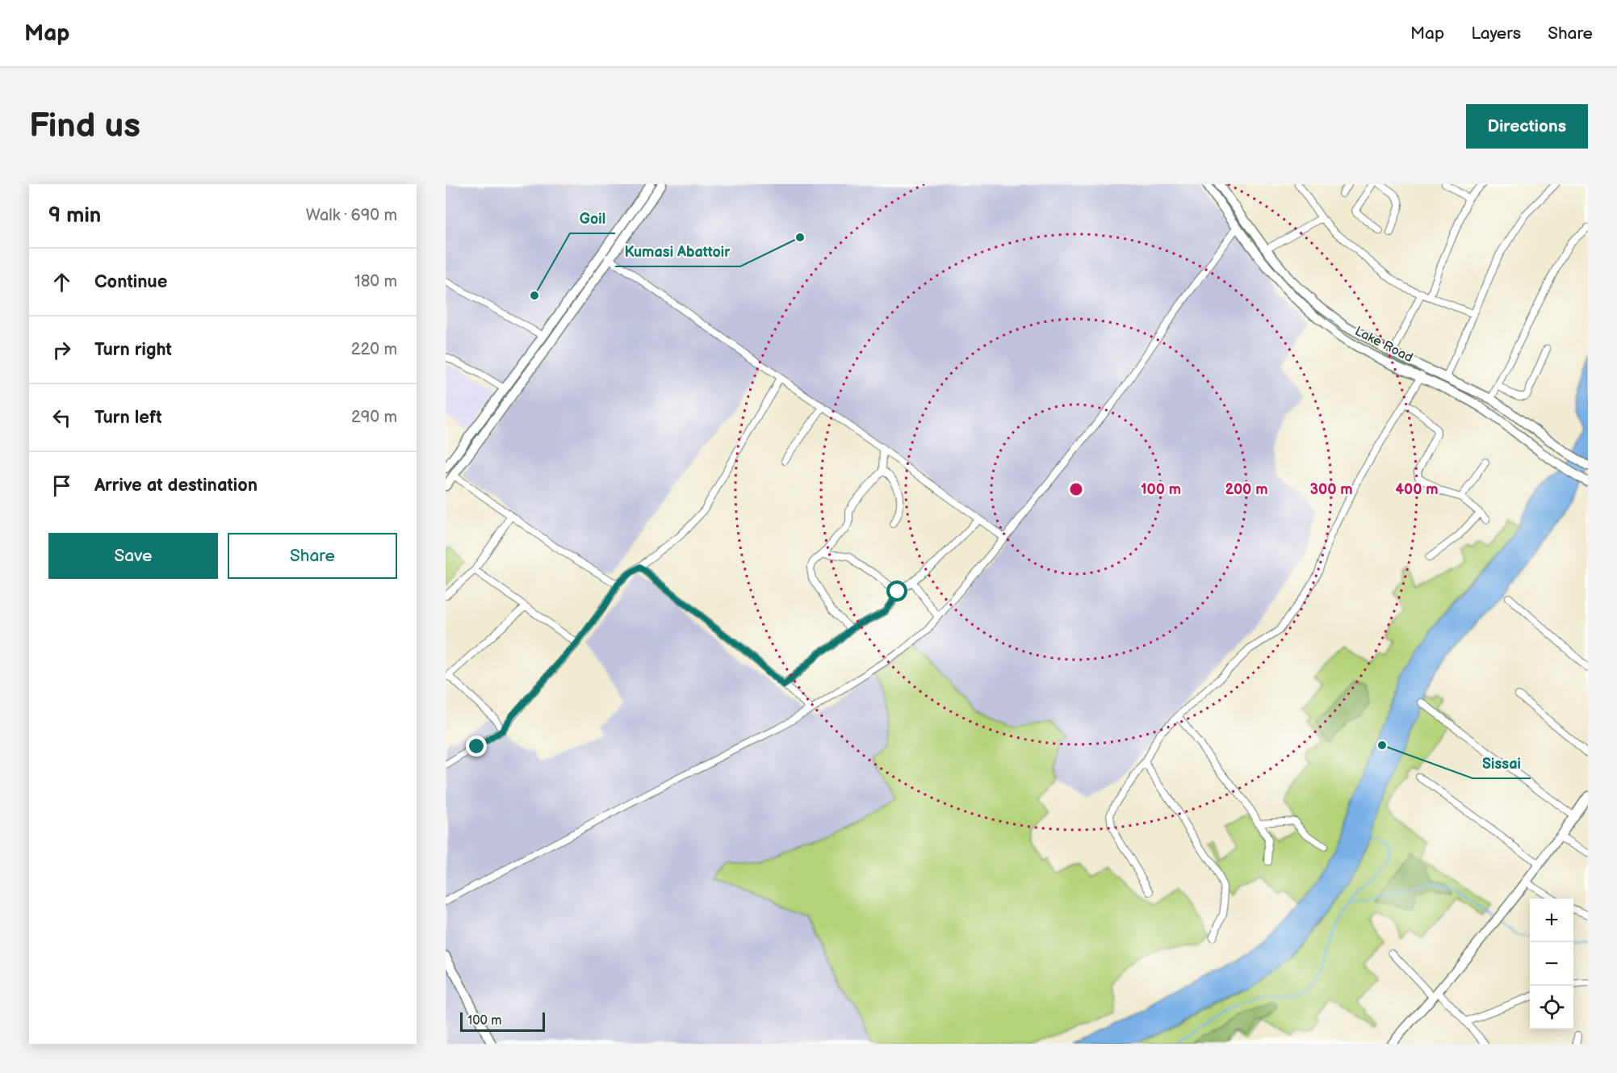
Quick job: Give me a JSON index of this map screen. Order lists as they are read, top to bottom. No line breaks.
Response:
{"streets":{"main road":["Lake Road"]},"places":["Kumasi Abattoir","Goil","Sissai"],"scale_bar":"100 m","page":{"header":"Map","nav":["Map","Layers","Share"],"buttons":["Directions",["Save","Share"]],"title":"Find us","heading":["9 min","Walk · 690 m"],"list":[["Continue","180 m"],["Turn right","220 m"],["Turn left","290 m"],"Arrive at destination"],"map_buttons":["+","−"],"scale":"100 m"},"rings":["100 m","200 m","300 m","400 m"]}
